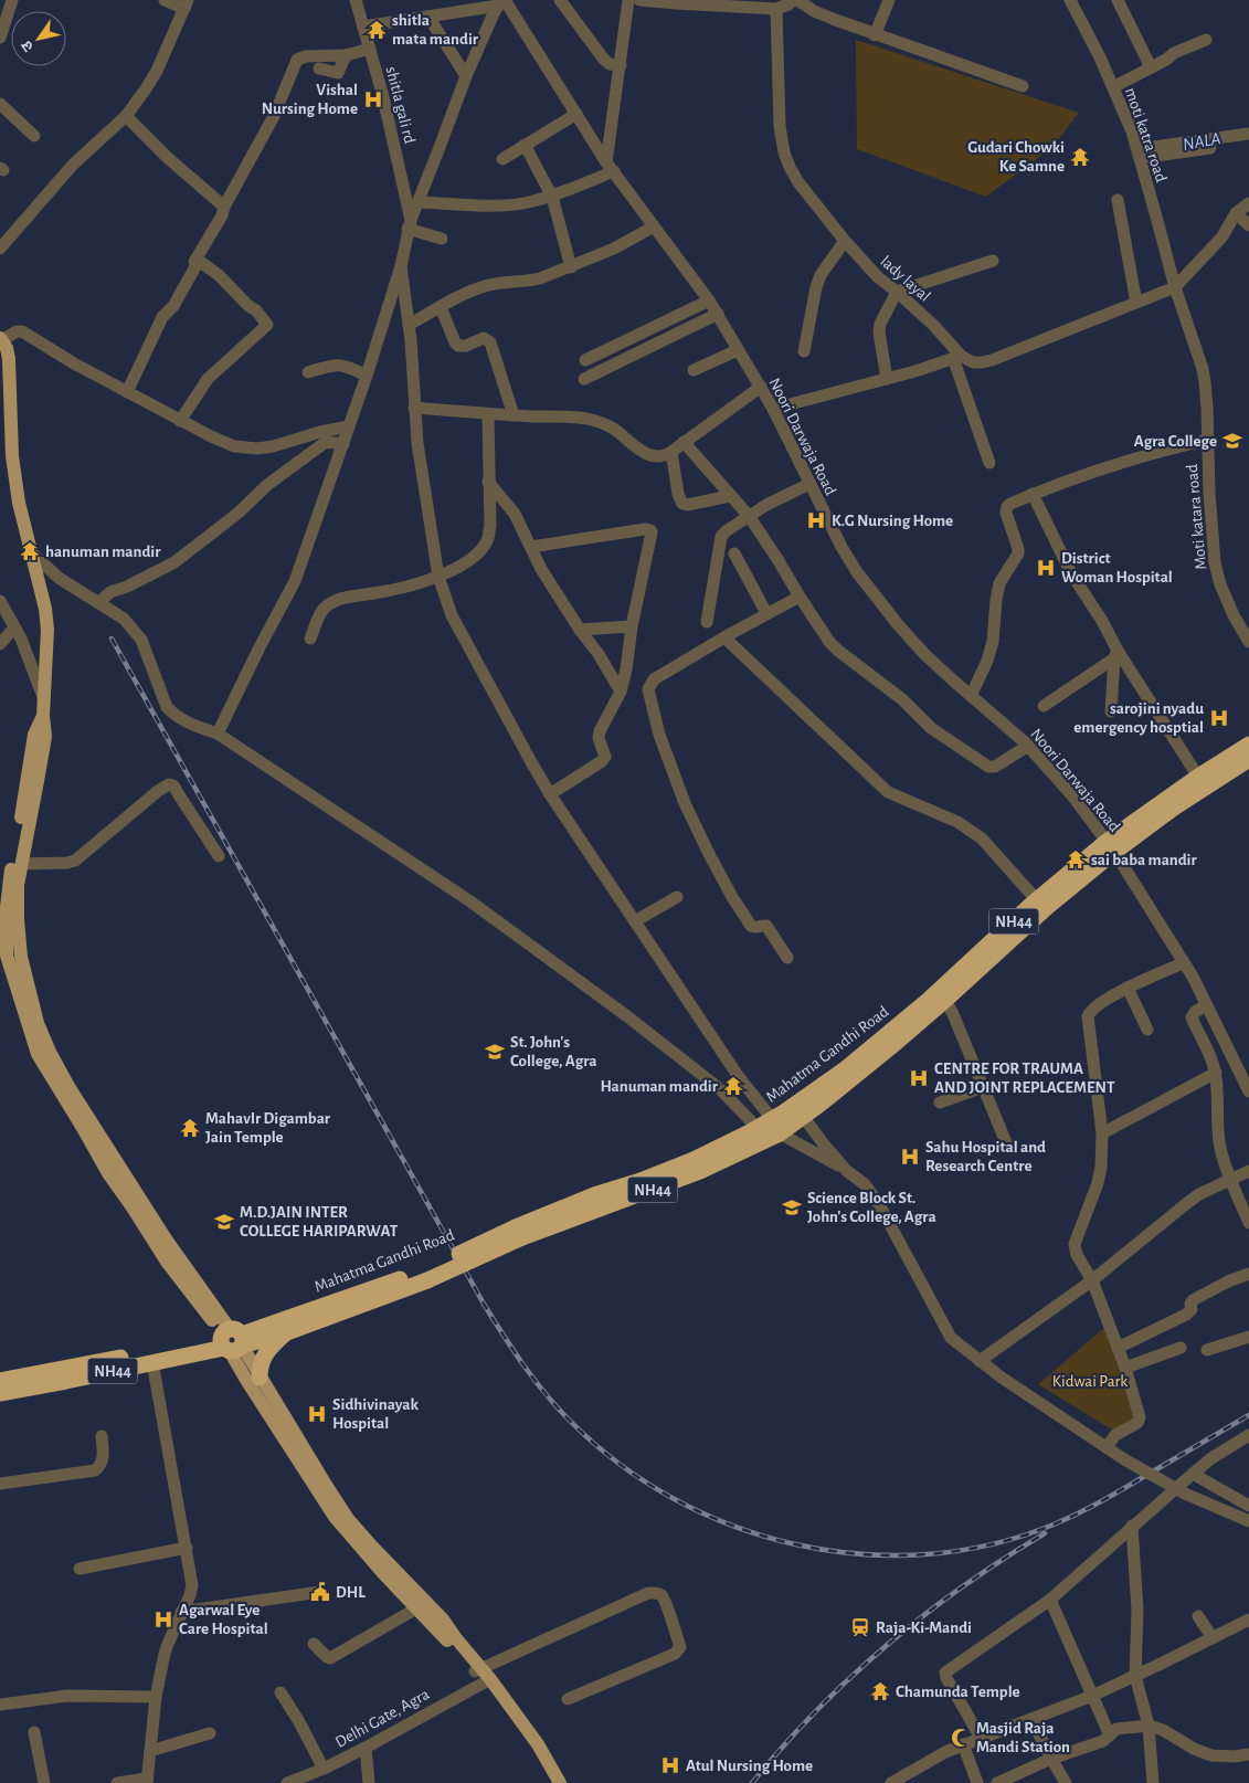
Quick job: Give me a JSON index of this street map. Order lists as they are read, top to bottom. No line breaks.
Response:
{"streets":{"highway":["NH44","Mahatma Gandhi Road"],"street":["shitla gali rd","moti katra road","lady layal","Noori Darwaja Road","Moti katara road","Delhi Gate, Agra"]},"crossings":[["moti katra road","Moti katara road"],["Noori Darwaja Road","Mahatma Gandhi Road"]],"water":["NALA"],"parks":["Kidwai Park"],"places":{"temple":["shitla mata mandir","Gudari Chowki Ke Samne","hanuman mandir","sai baba mandir","Hanuman mandir","MahavIr Digambar Jain Temple","Chamunda Temple"],"hospital":["Vishal Nursing Home","K.G Nursing Home","District Woman Hospital","sarojini nyadu emergency hosptial","CENTRE FOR TRAUMA AND JOINT REPLACEMENT","Sahu Hospital and Research Centre","Sidhivinayak Hospital","Agarwal Eye Care Hospital","Atul Nursing Home"],"school or university":["Agra College","St. John's College, Agra","Science Block St. John's College, Agra","M.D.JAIN INTER COLLEGE HARIPARWAT"],"public building":["DHL"],"station":["Raja-Ki-Mandi"],"mosque":["Masjid Raja Mandi Station"]},"north":"bottom left"}
